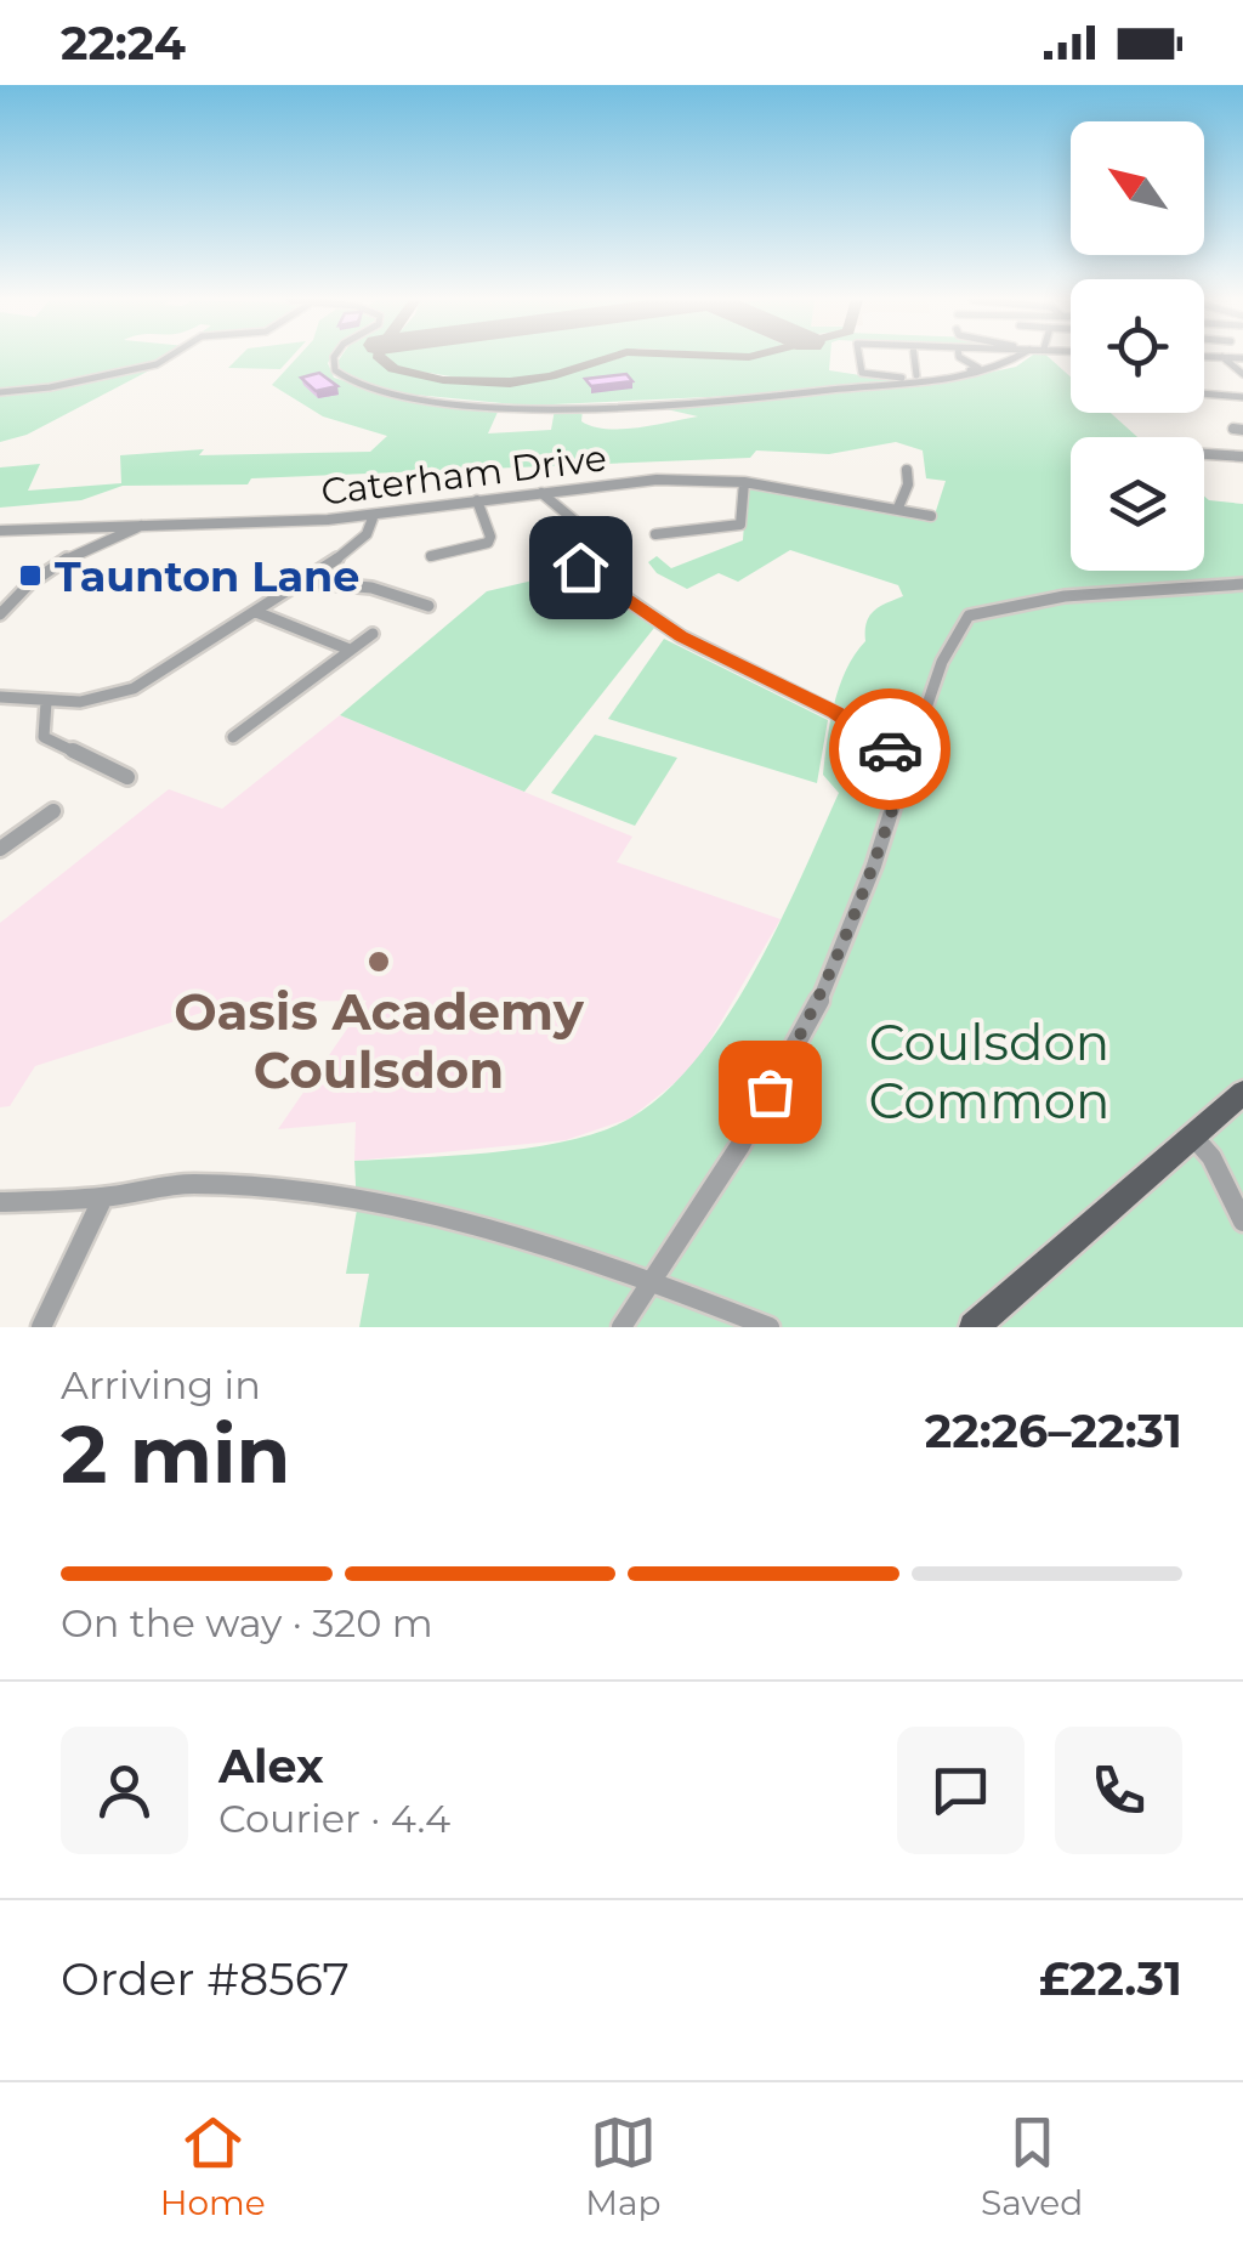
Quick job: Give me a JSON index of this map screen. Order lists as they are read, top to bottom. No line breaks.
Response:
{"streets":{"street":["Caterham Drive"]},"parks":["Coulsdon Common"],"places":{"transit":["Taunton Lane"],"other":["Oasis Academy Coulsdon"]},"north":"top left","page":{"status":"22:24","heading":["2 min","Arriving in","22:26–22:31"],"panel":["Alex","Courier · 4.4","Order #8567","£22.31"],"bar":"On the way · 320 m","tabs":["Home","Map","Saved"]}}
